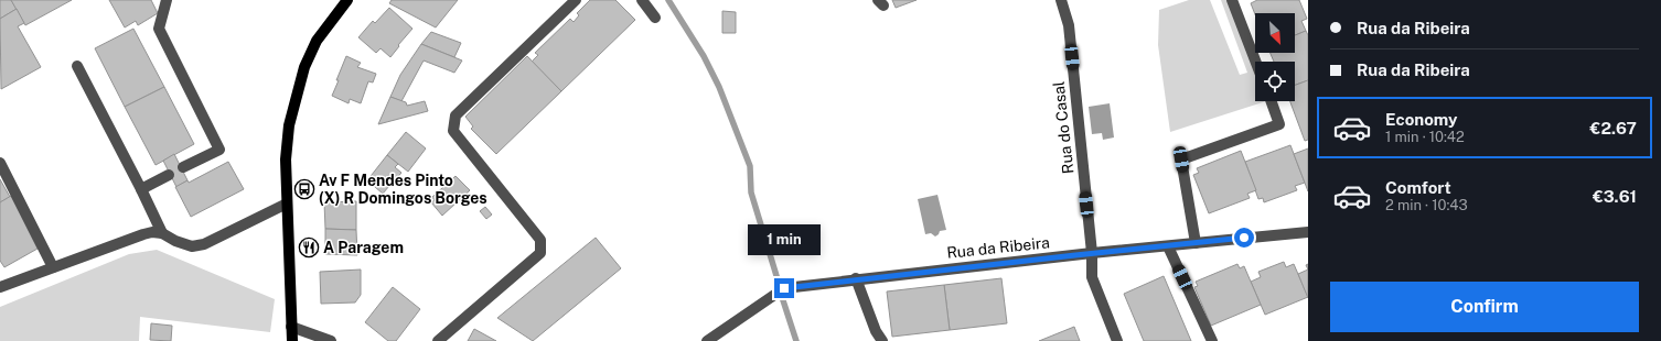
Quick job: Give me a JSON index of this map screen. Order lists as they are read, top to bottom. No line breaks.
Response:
{"streets":{"street":["Rua do Casal","Rua da Ribeira"]},"crossings":[["Rua do Casal","Rua da Ribeira"]],"places":{"bus stop":["Av F Mendes Pinto (X) R Domingos Borges"],"restaurant":["A Paragem"]},"north":"bottom right","page":{"banner":["Rua da Ribeira","Rua da Ribeira"],"list":[{"name":"Economy","note":"1 min · 10:42","value":"€2.67"},{"name":"Comfort","note":"2 min · 10:43","value":"€3.61"}],"bubble":"1 min","buttons":"Confirm"}}
